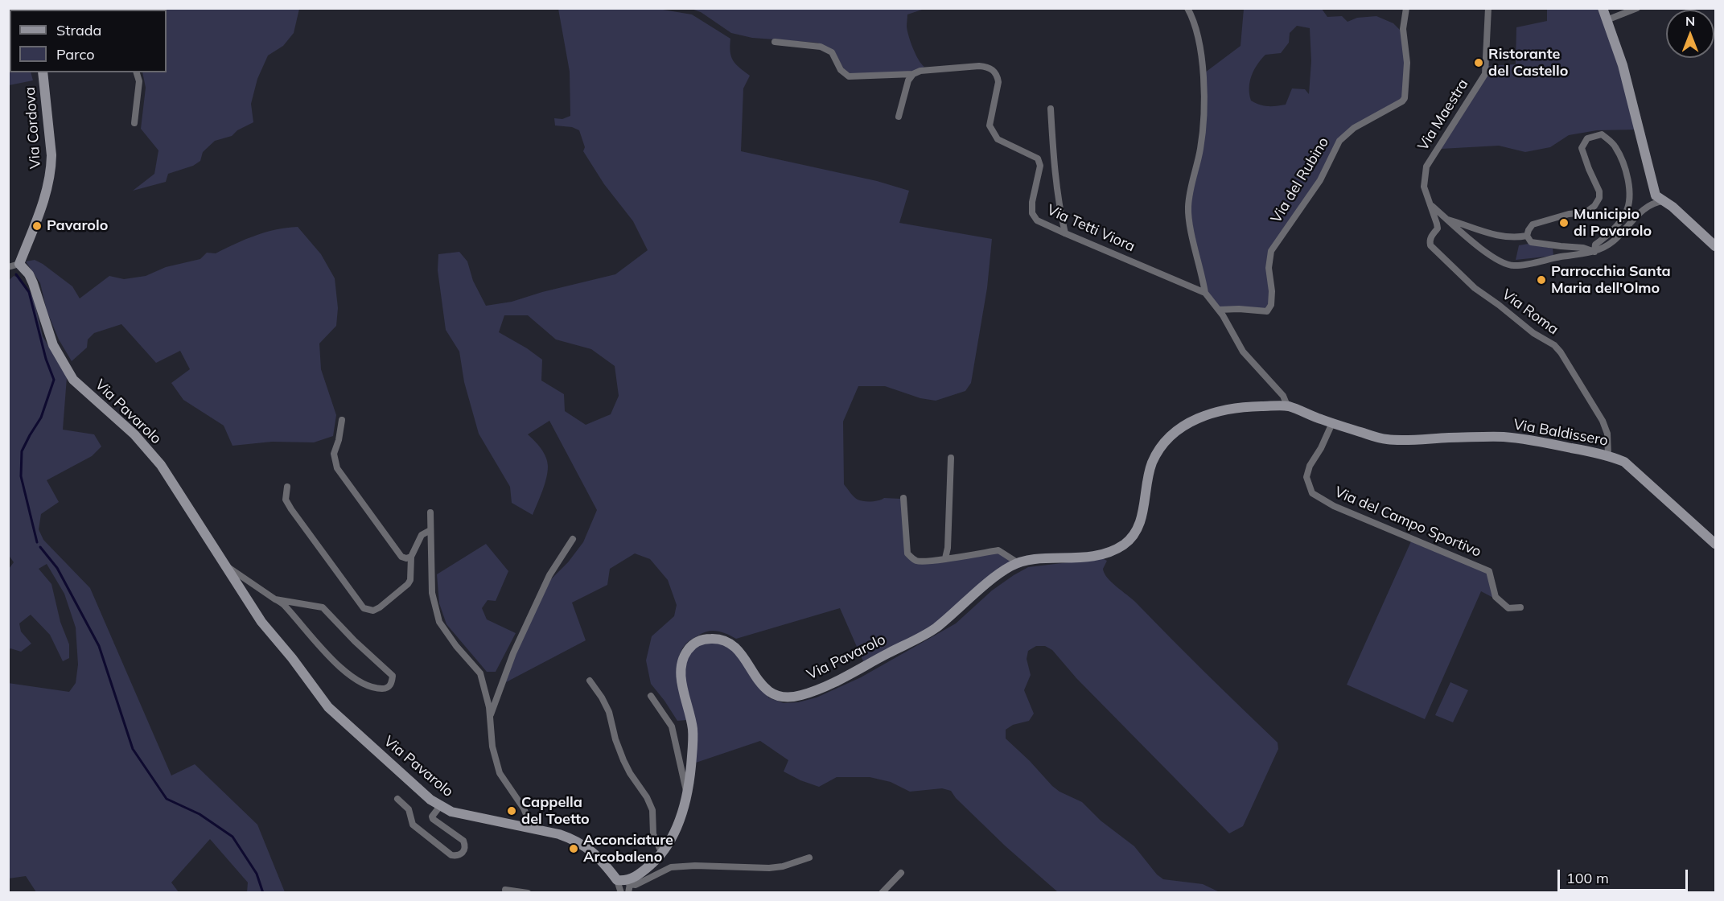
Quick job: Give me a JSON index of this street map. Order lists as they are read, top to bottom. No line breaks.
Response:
{"streets":{"street":["Via Maestra","Via Cordova","Via del Rubino","Via Tetti Viora","Via Roma","Via Pavarolo","Via Baldissero","Via del Campo Sportivo"]},"crossings":[["Via Maestra","Via Roma"],["Via Cordova","Via Pavarolo"],["Via Roma","Via Baldissero"],["Via Pavarolo","Via Baldissero"],["Via Baldissero","Via del Campo Sportivo"]],"places":["Ristorante del Castello","Municipio di Pavarolo","Pavarolo","Parrocchia Santa Maria dell'Olmo","Cappella del Toetto","Acconciature Arcobaleno"],"legend":["Strada","Parco"],"scale_bar":"100 m","north":"top"}
